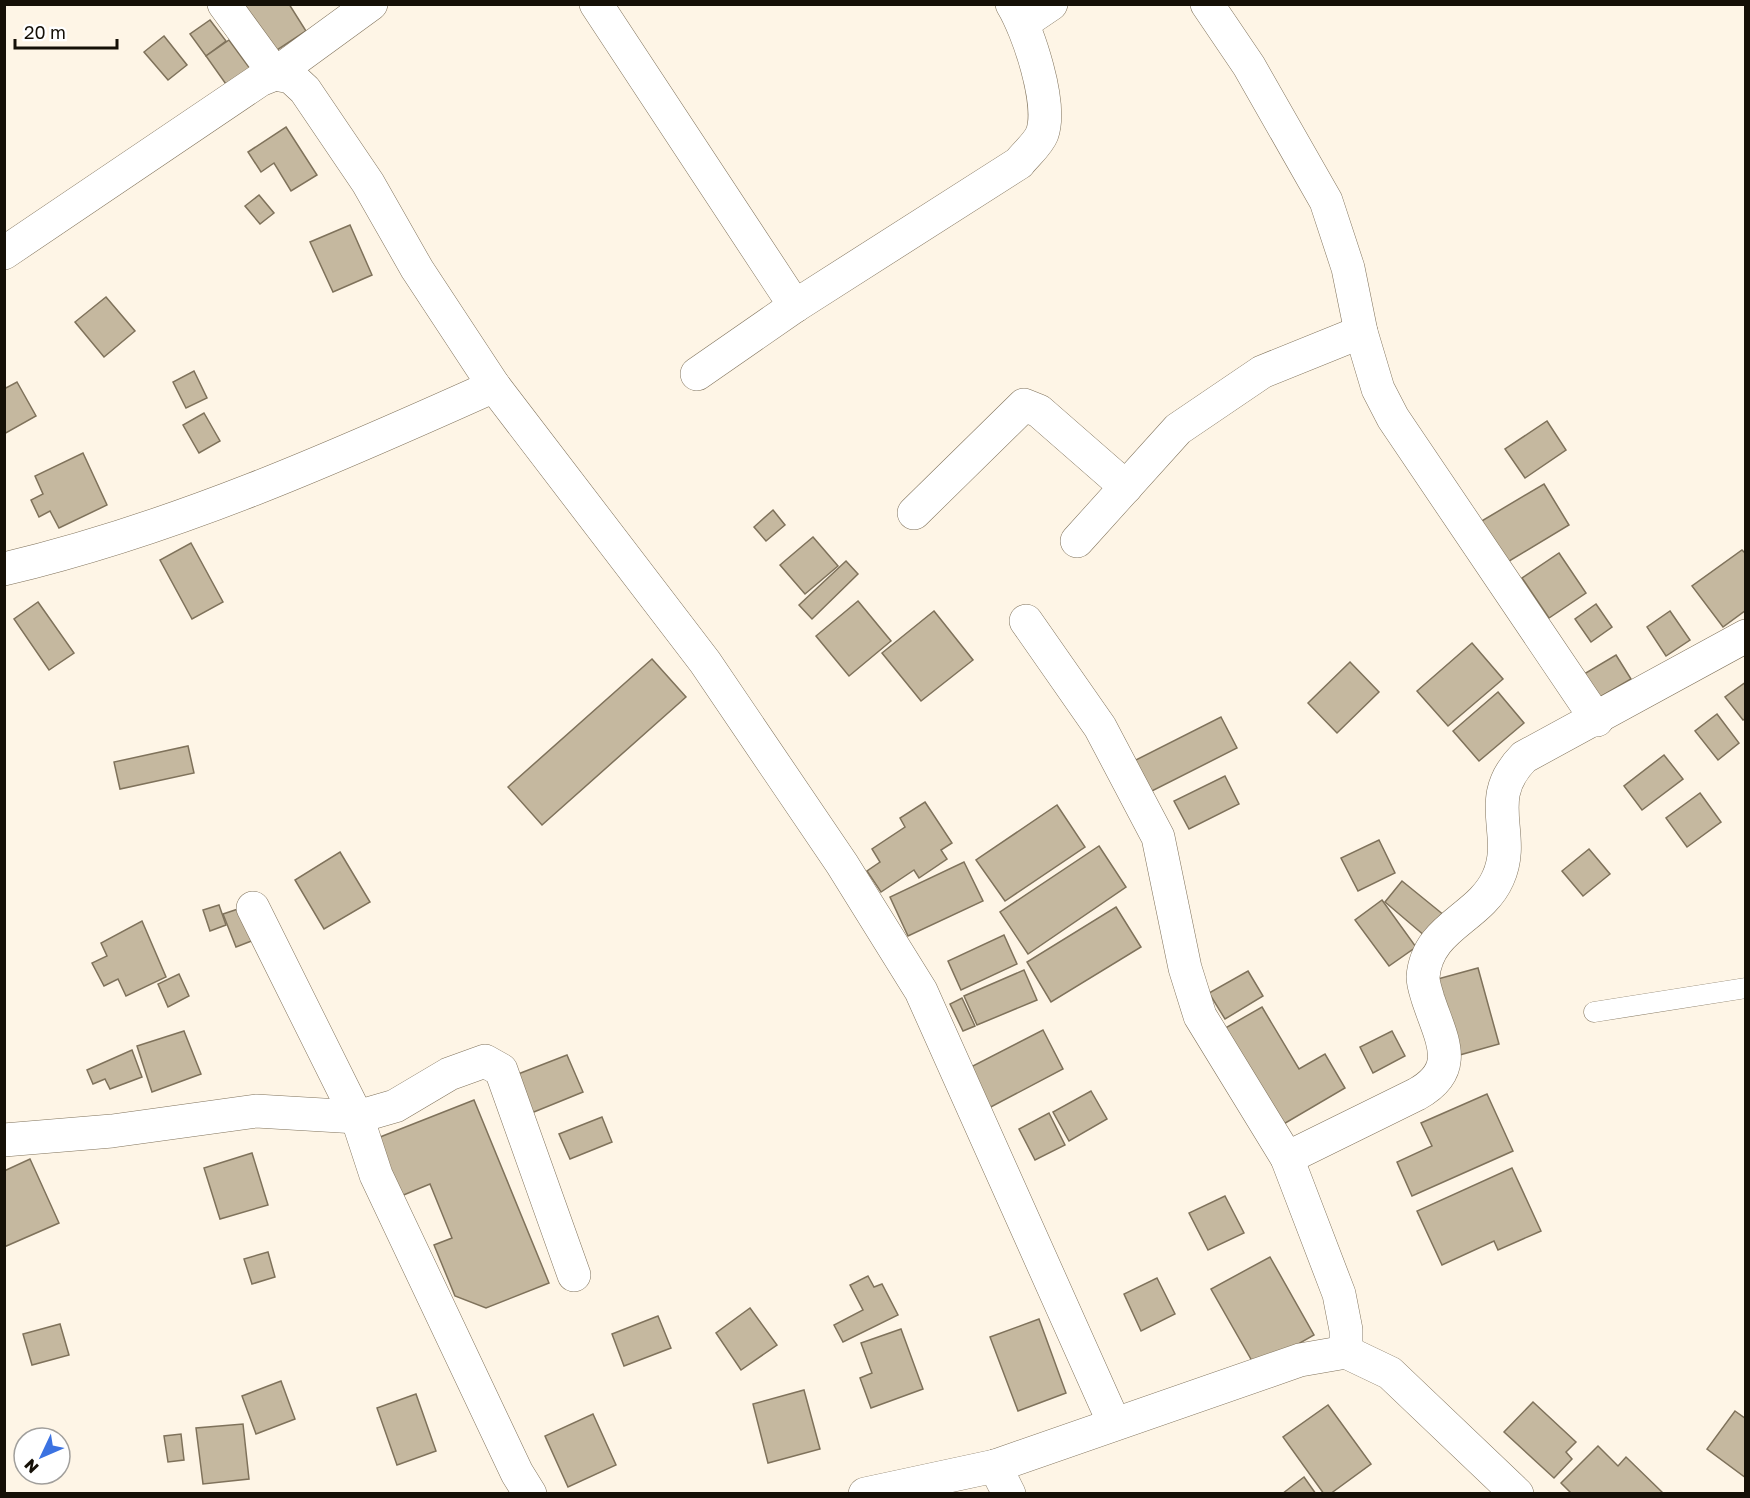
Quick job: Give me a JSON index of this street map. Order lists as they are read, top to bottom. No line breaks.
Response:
{"scale_bar":"20 m","north":"bottom left"}
